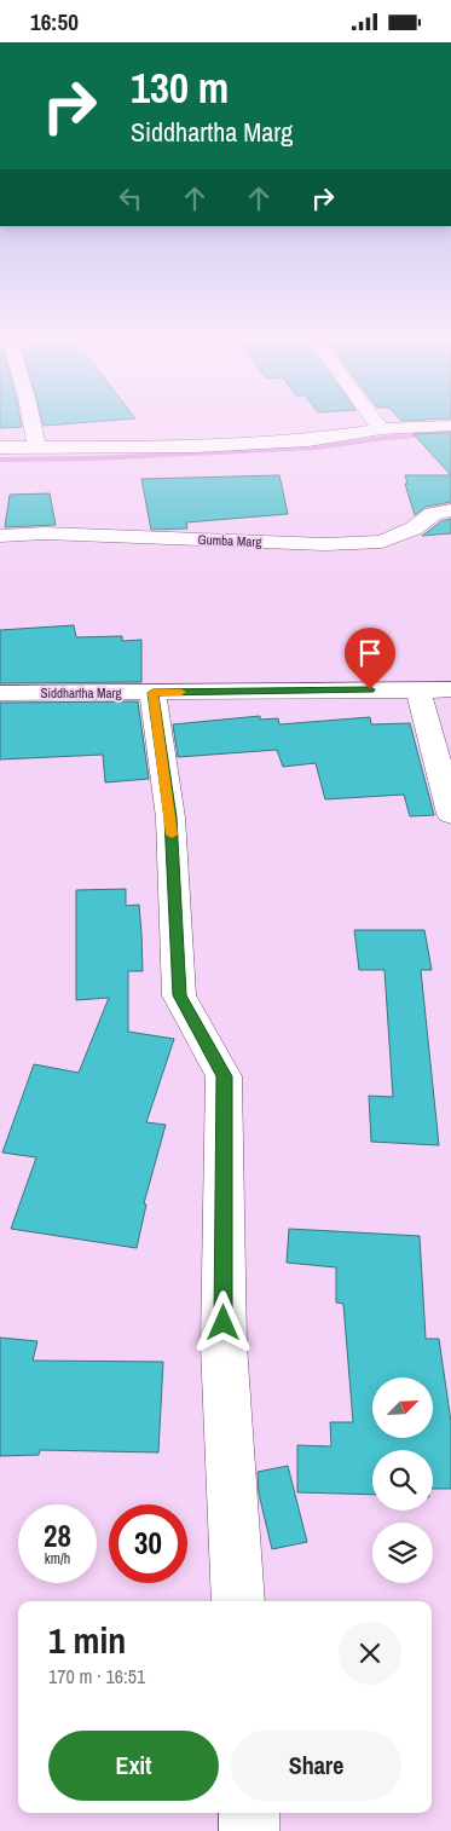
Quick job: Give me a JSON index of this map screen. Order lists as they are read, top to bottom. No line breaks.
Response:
{"streets":{"street":["Gumba Marg","Siddhartha Marg"]},"north":"top right","page":{"status":"16:50","turn":["130 m","Siddhartha Marg"],"speed":"28 km/h","limit":"30","heading":["1 min","170 m · 16:51"],"buttons":["Exit","Share"]}}
